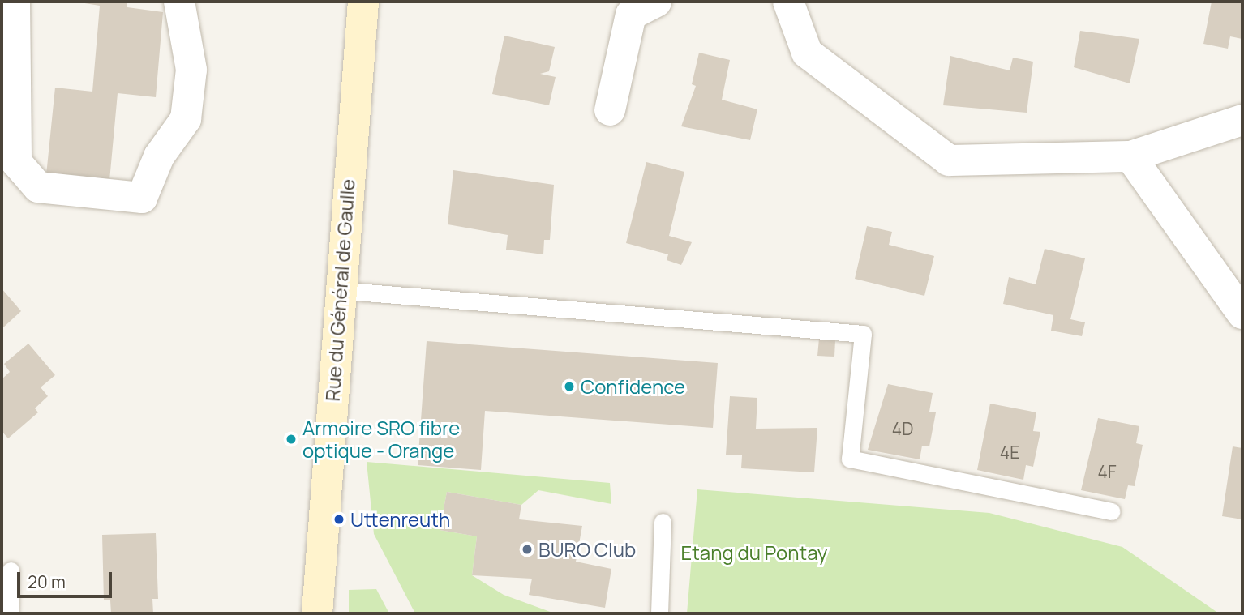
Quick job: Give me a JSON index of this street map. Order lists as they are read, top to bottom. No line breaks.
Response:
{"streets":{"main road":["Rue du Général de Gaulle"]},"parks":["Etang du Pontay"],"places":["Confidence","Armoire SRO fibre optique - Orange","Uttenreuth","BURO Club"],"house_numbers":["4D","4E","4F"],"scale_bar":"20 m"}
